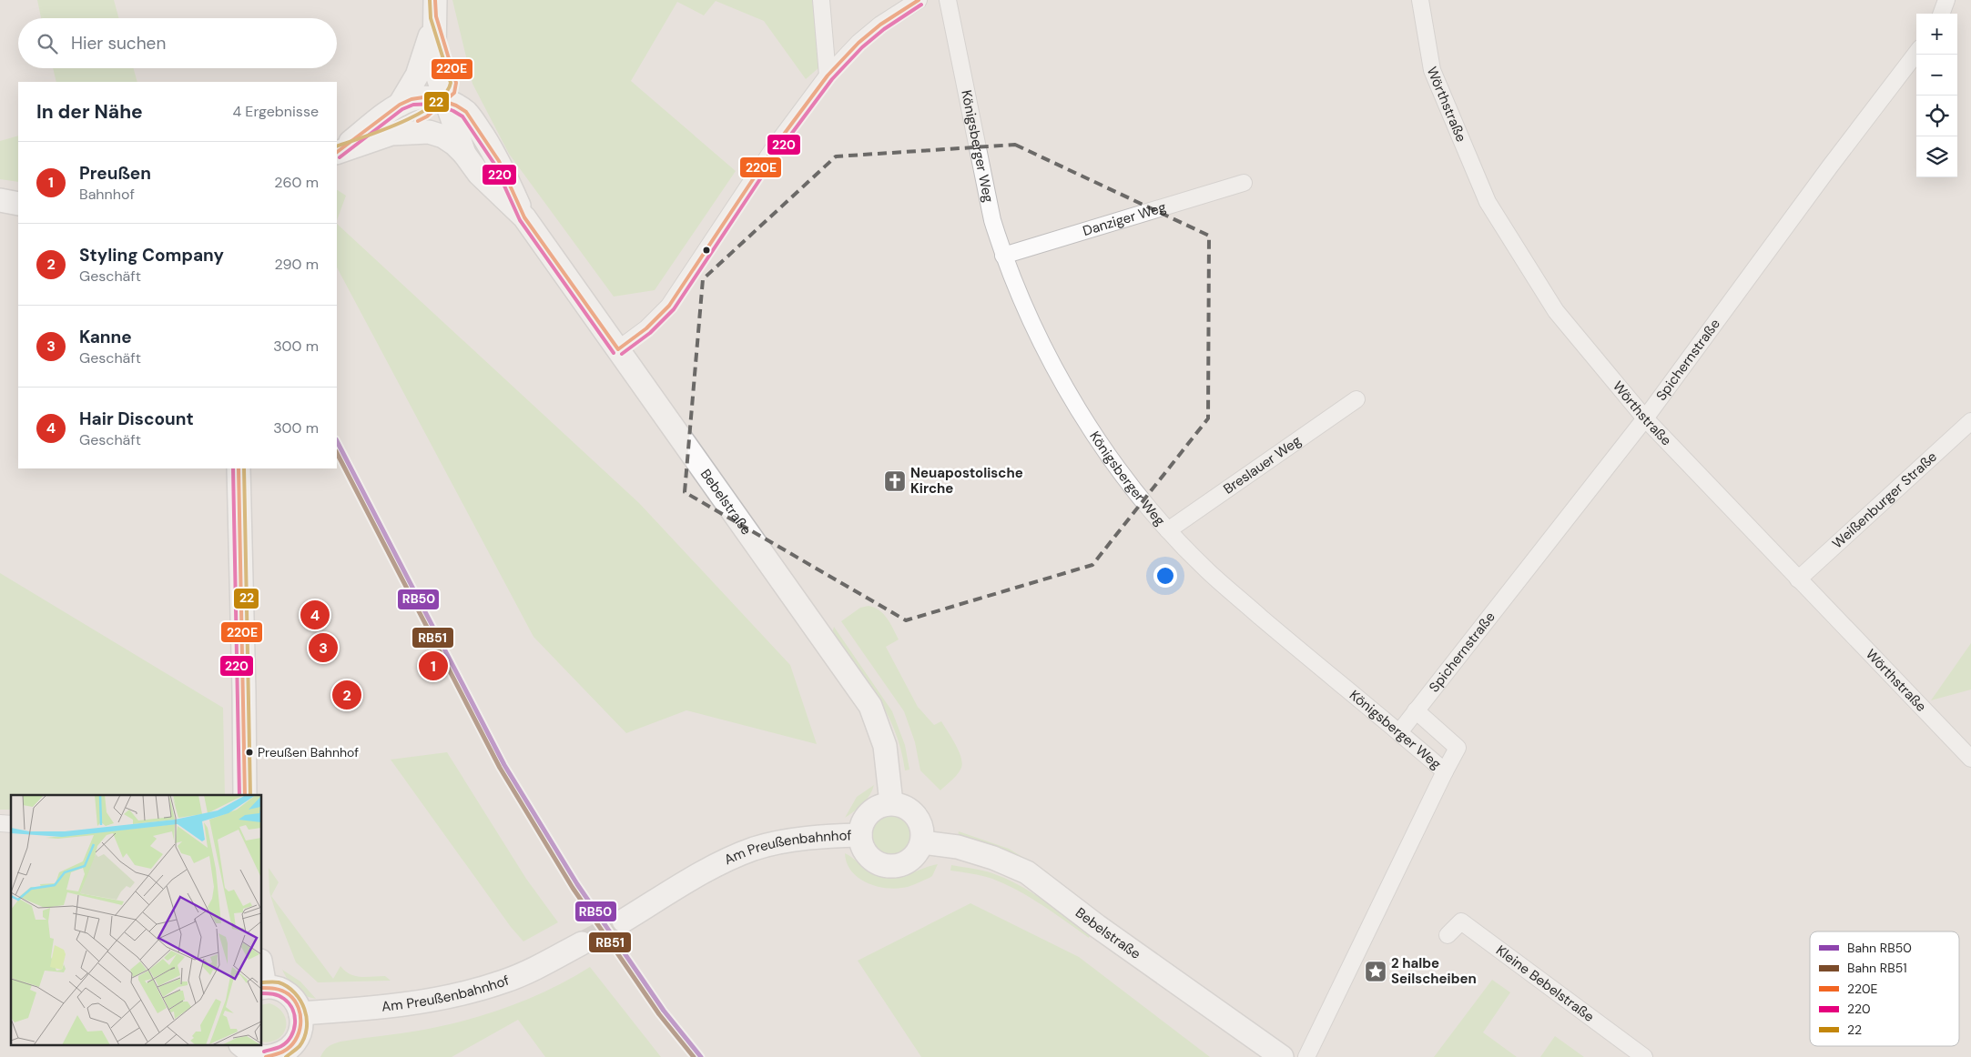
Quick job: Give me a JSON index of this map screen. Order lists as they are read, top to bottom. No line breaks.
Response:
{"streets":{"main road":["Bebelstraße","Am Preußenbahnhof"],"street":["Wörthstraße","Königsberger Weg","Danziger Weg","Spichernstraße","Breslauer Weg","Weißenburger Straße","Kleine Bebelstraße"]},"crossings":[["Wörthstraße","Spichernstraße"],["Wörthstraße","Weißenburger Straße"],["Königsberger Weg","Danziger Weg"],["Königsberger Weg","Spichernstraße"],["Königsberger Weg","Breslauer Weg"],["Bebelstraße","Am Preußenbahnhof"]],"places":{"church":["Neuapostolische Kirche"],"other":["Preußen Bahnhof"],"place":["2 halbe Seilscheiben"]},"lines":["transit line 220E","transit line 22","transit line 220","rail line RB50","rail line RB51"],"legend":["Bahn RB50","Bahn RB51","220E","220","22"],"page":{"map_buttons":["+","−"],"search":"Hier suchen","heading":["In der Nähe","4 Ergebnisse"],"list":[{"mark":"1","name":"Preußen","note":"Bahnhof","value":"260 m"},{"mark":"2","name":"Styling Company","note":"Geschäft","value":"290 m"},{"mark":"3","name":"Kanne","note":"Geschäft","value":"300 m"},{"mark":"4","name":"Hair Discount","note":"Geschäft","value":"300 m"}],"pins":["4","3","1","2"]}}
